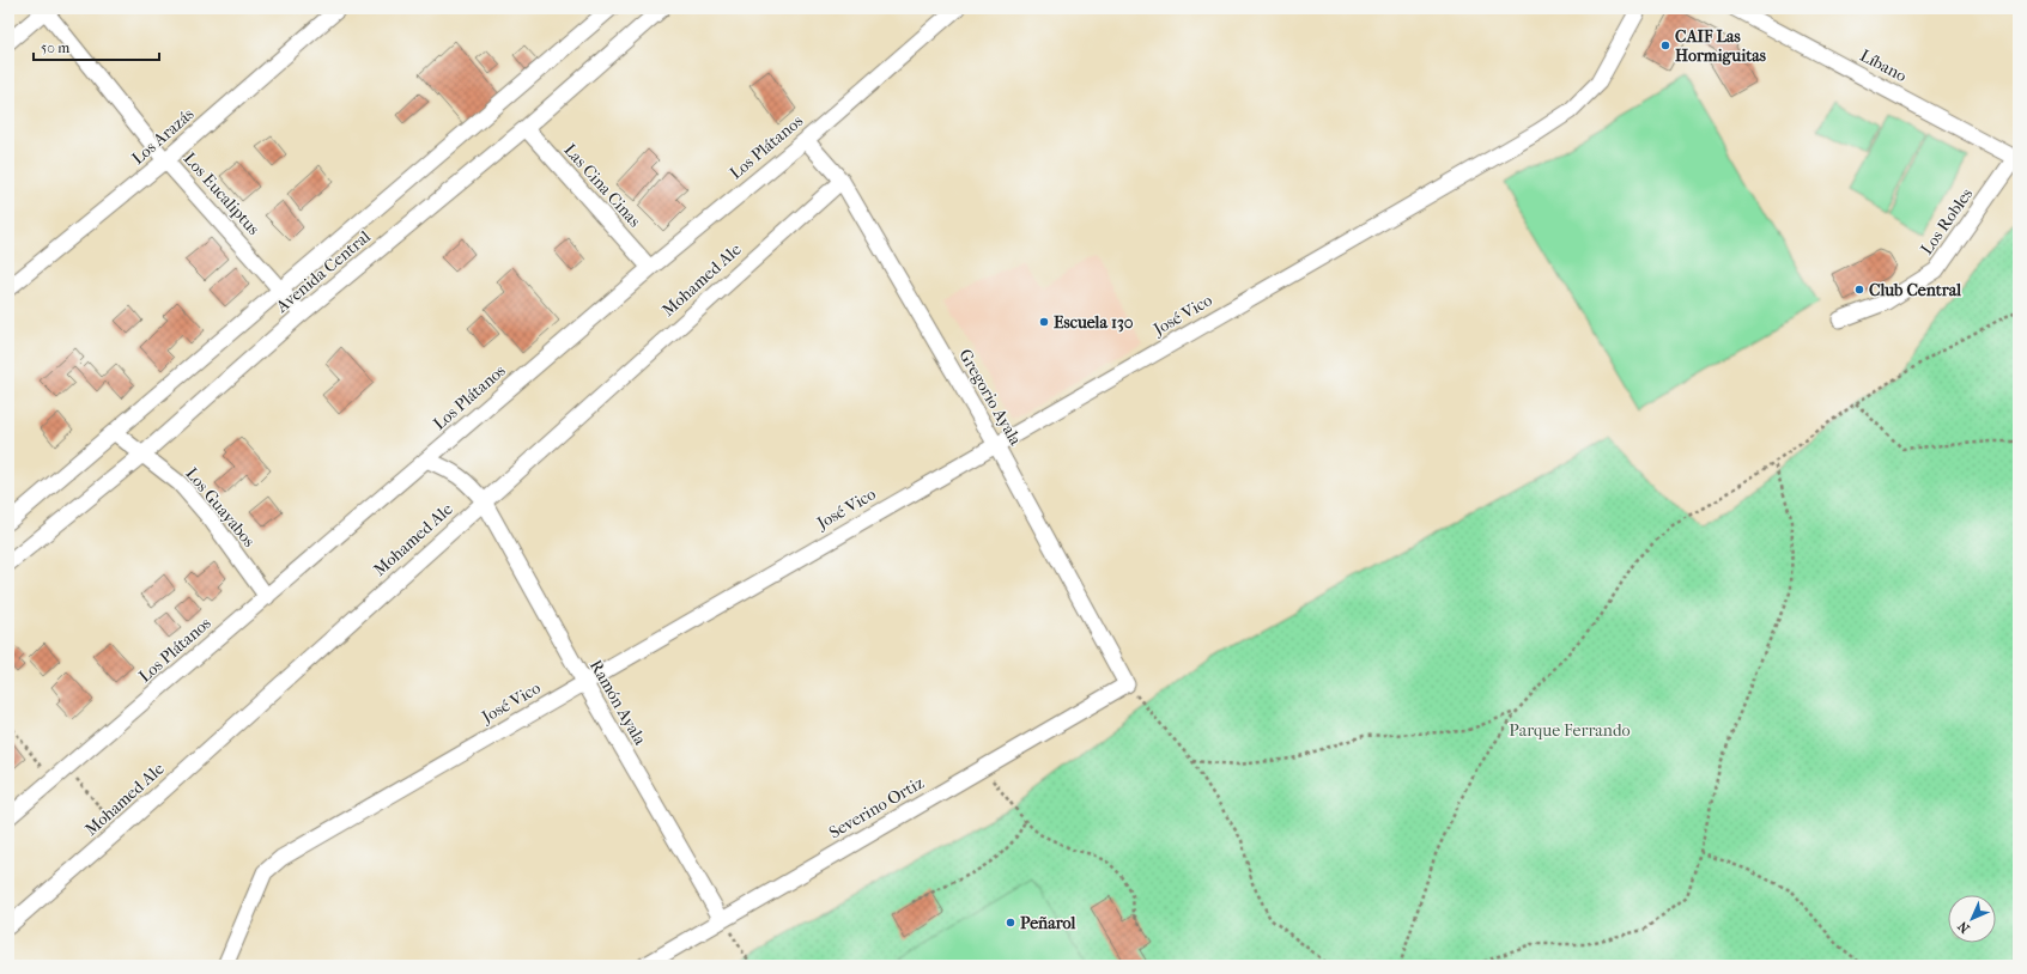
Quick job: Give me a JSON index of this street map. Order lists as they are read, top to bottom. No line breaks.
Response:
{"streets":{"street":["Líbano","Los Arazás","Los Plátanos","Las Cina Cinas","Los Eucaliptus","Los Robles","Avenida Central","Mohamed Ale","José Vico","Gregorio Ayala","Los Guayabos","Ramón Ayala","Severino Ortiz"]},"crossings":[["Líbano","Los Robles"],["Los Arazás","Los Eucaliptus"],["Los Plátanos","Las Cina Cinas"],["Los Plátanos","Gregorio Ayala"],["Los Plátanos","Los Guayabos"],["Los Plátanos","Ramón Ayala"],["Las Cina Cinas","Avenida Central"],["Los Eucaliptus","Avenida Central"],["Avenida Central","Los Guayabos"],["Mohamed Ale","Gregorio Ayala"],["Mohamed Ale","Ramón Ayala"],["José Vico","Gregorio Ayala"],["José Vico","Ramón Ayala"],["Gregorio Ayala","Severino Ortiz"],["Ramón Ayala","Severino Ortiz"]],"parks":["Parque Ferrando"],"places":["CAIF Las Hormiguitas","Club Central","Escuela 130","Peñarol"],"scale_bar":"50 m","north":"bottom left"}
